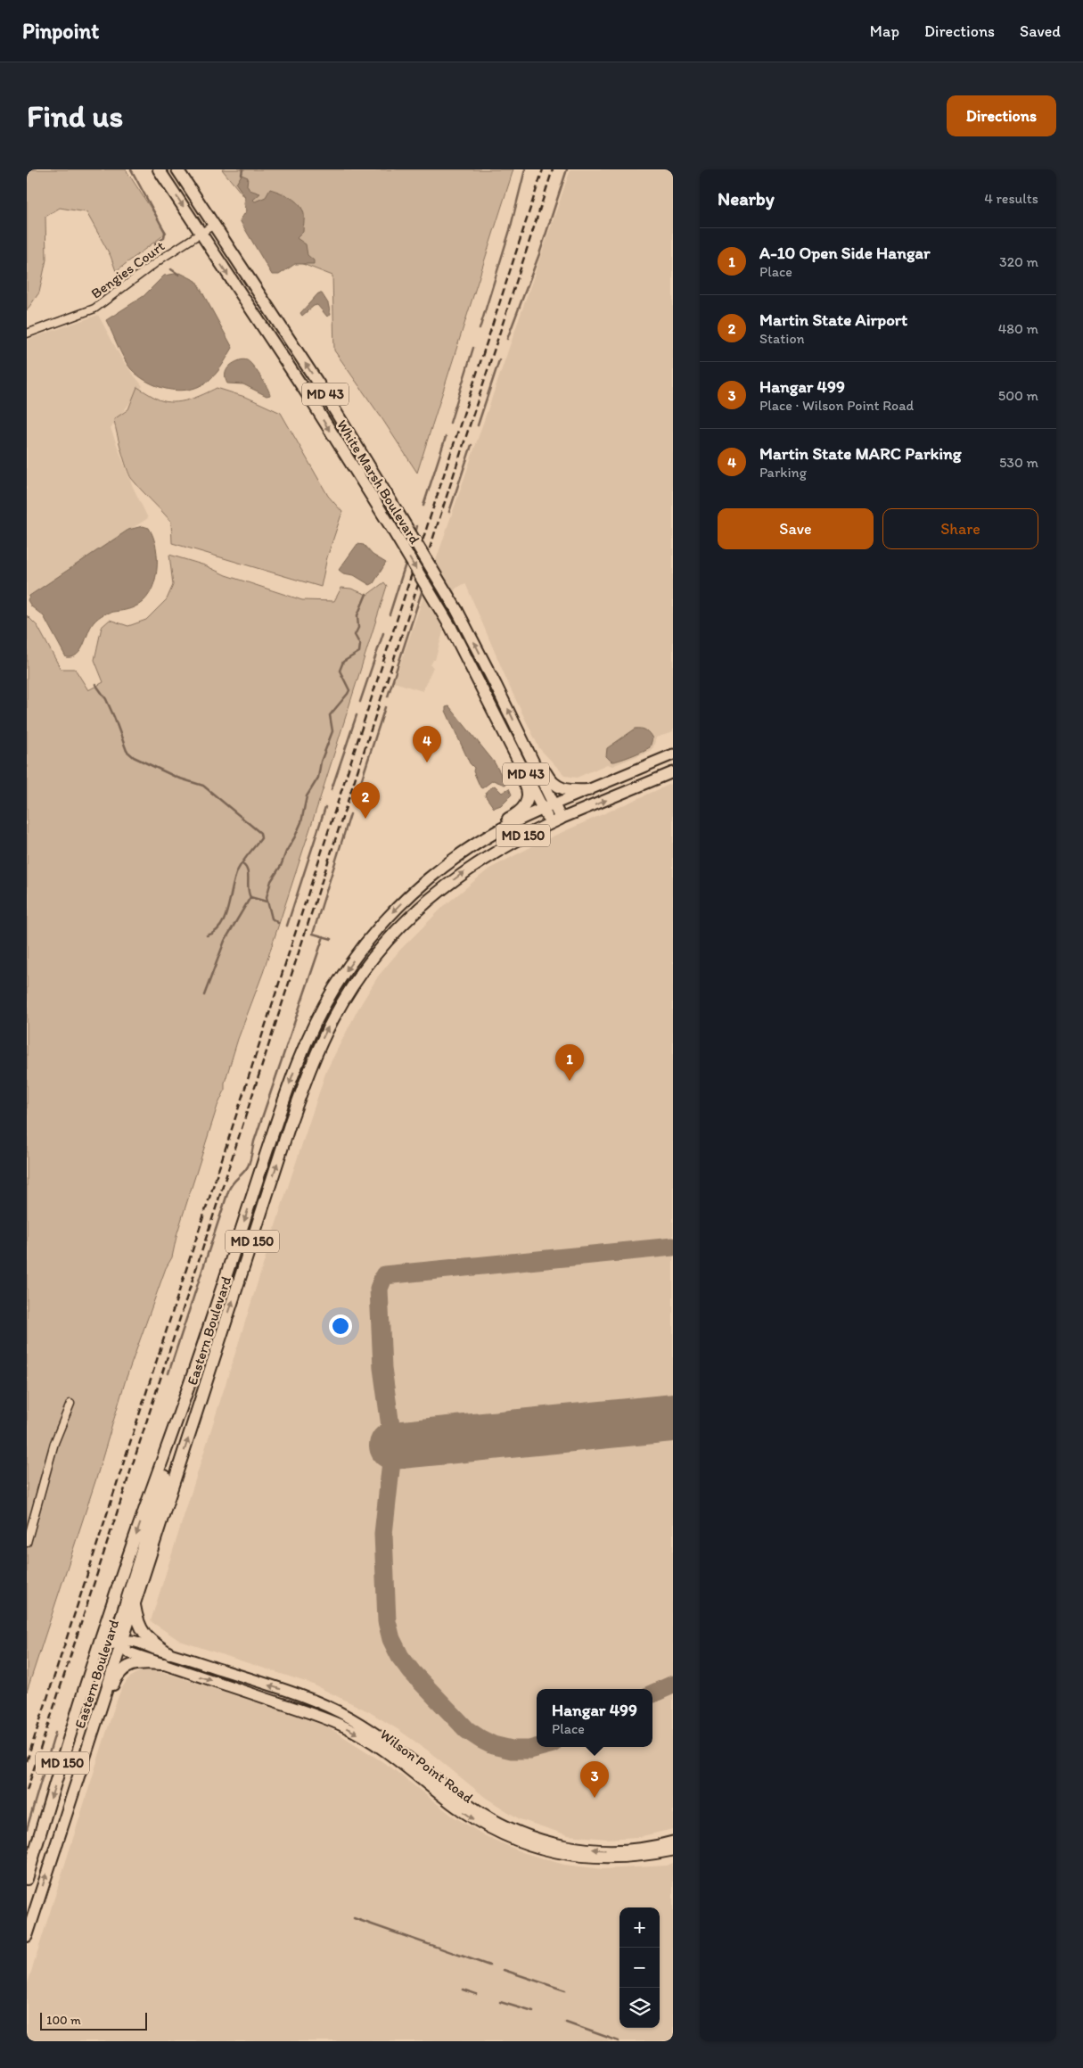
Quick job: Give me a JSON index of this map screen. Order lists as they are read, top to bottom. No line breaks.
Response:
{"streets":{"main road":["MD 43","White Marsh Boulevard","MD 150","Eastern Boulevard"],"street":["Bengies Court","Wilson Point Road"]},"crossings":[["Bengies Court","White Marsh Boulevard"],["White Marsh Boulevard","Eastern Boulevard"],["Eastern Boulevard","Wilson Point Road"]],"scale_bar":"100 m","page":{"header":"Pinpoint","nav":["Map","Directions","Saved"],"buttons":["Directions",["Save","Share"]],"title":"Find us","heading":["Nearby","4 results"],"list":[{"mark":"1","name":"A-10 Open Side Hangar","note":"Place","value":"320 m"},{"mark":"2","name":"Martin State Airport","note":"Station","value":"480 m"},{"mark":"3","name":"Hangar 499","note":"Place · Wilson Point Road","value":"500 m"},{"mark":"4","name":"Martin State MARC Parking","note":"Parking","value":"530 m"}],"pins":["4","2","1","3"],"popup":["Hangar 499","Place"],"map_buttons":["+","−"],"scale":"100 m"}}
